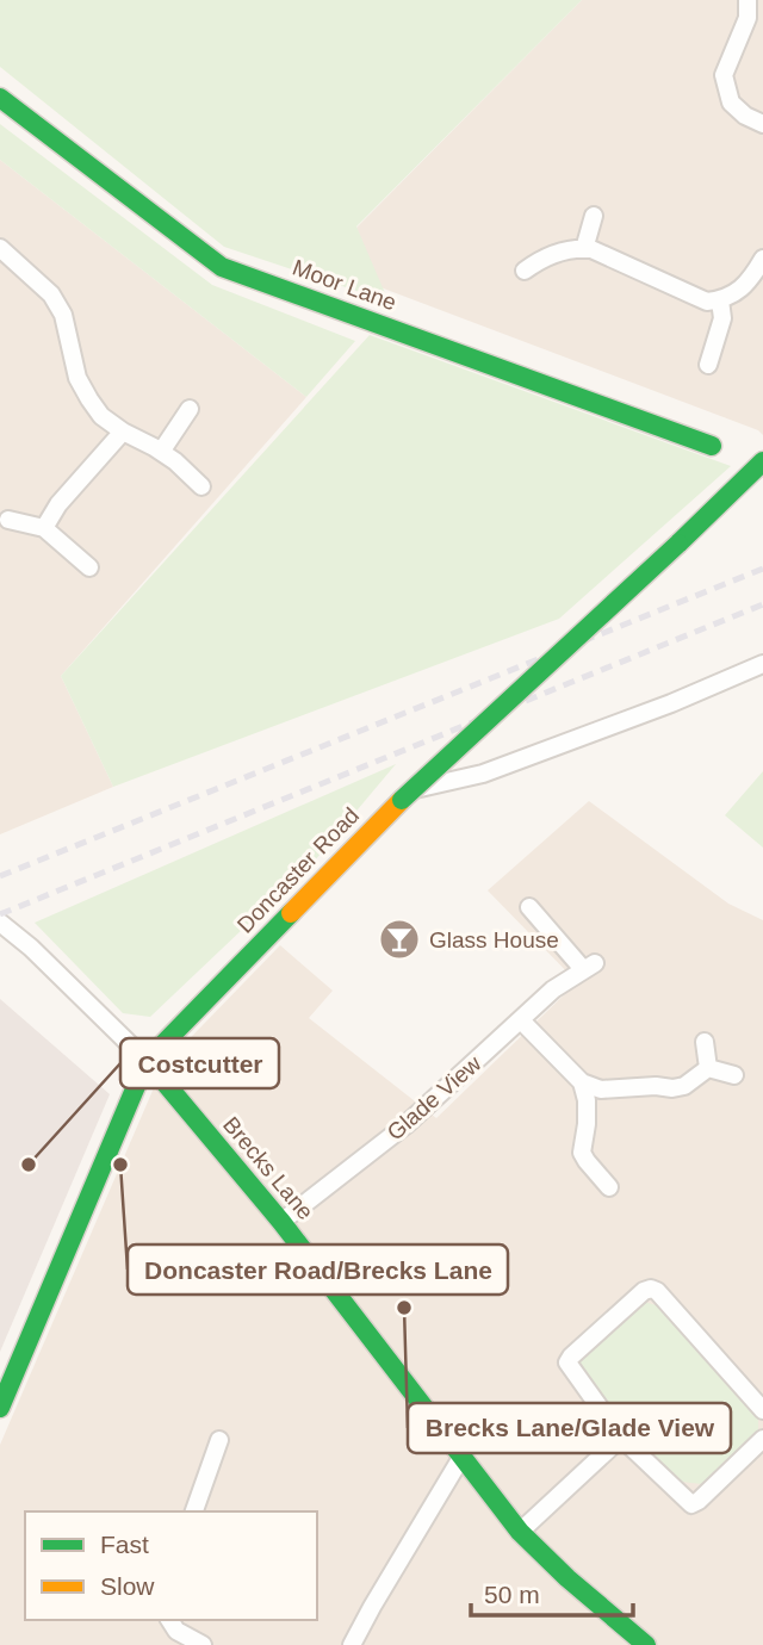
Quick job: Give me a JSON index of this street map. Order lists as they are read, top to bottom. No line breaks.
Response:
{"streets":{"street":["Moor Lane","Doncaster Road","Glade View","Brecks Lane"]},"crossings":[["Doncaster Road","Brecks Lane"],["Glade View","Brecks Lane"]],"places":{"bar":["Glass House"],"other":["Costcutter","Doncaster Road/Brecks Lane","Brecks Lane/Glade View"]},"legend":["Fast","Slow"],"scale_bar":"50 m"}
